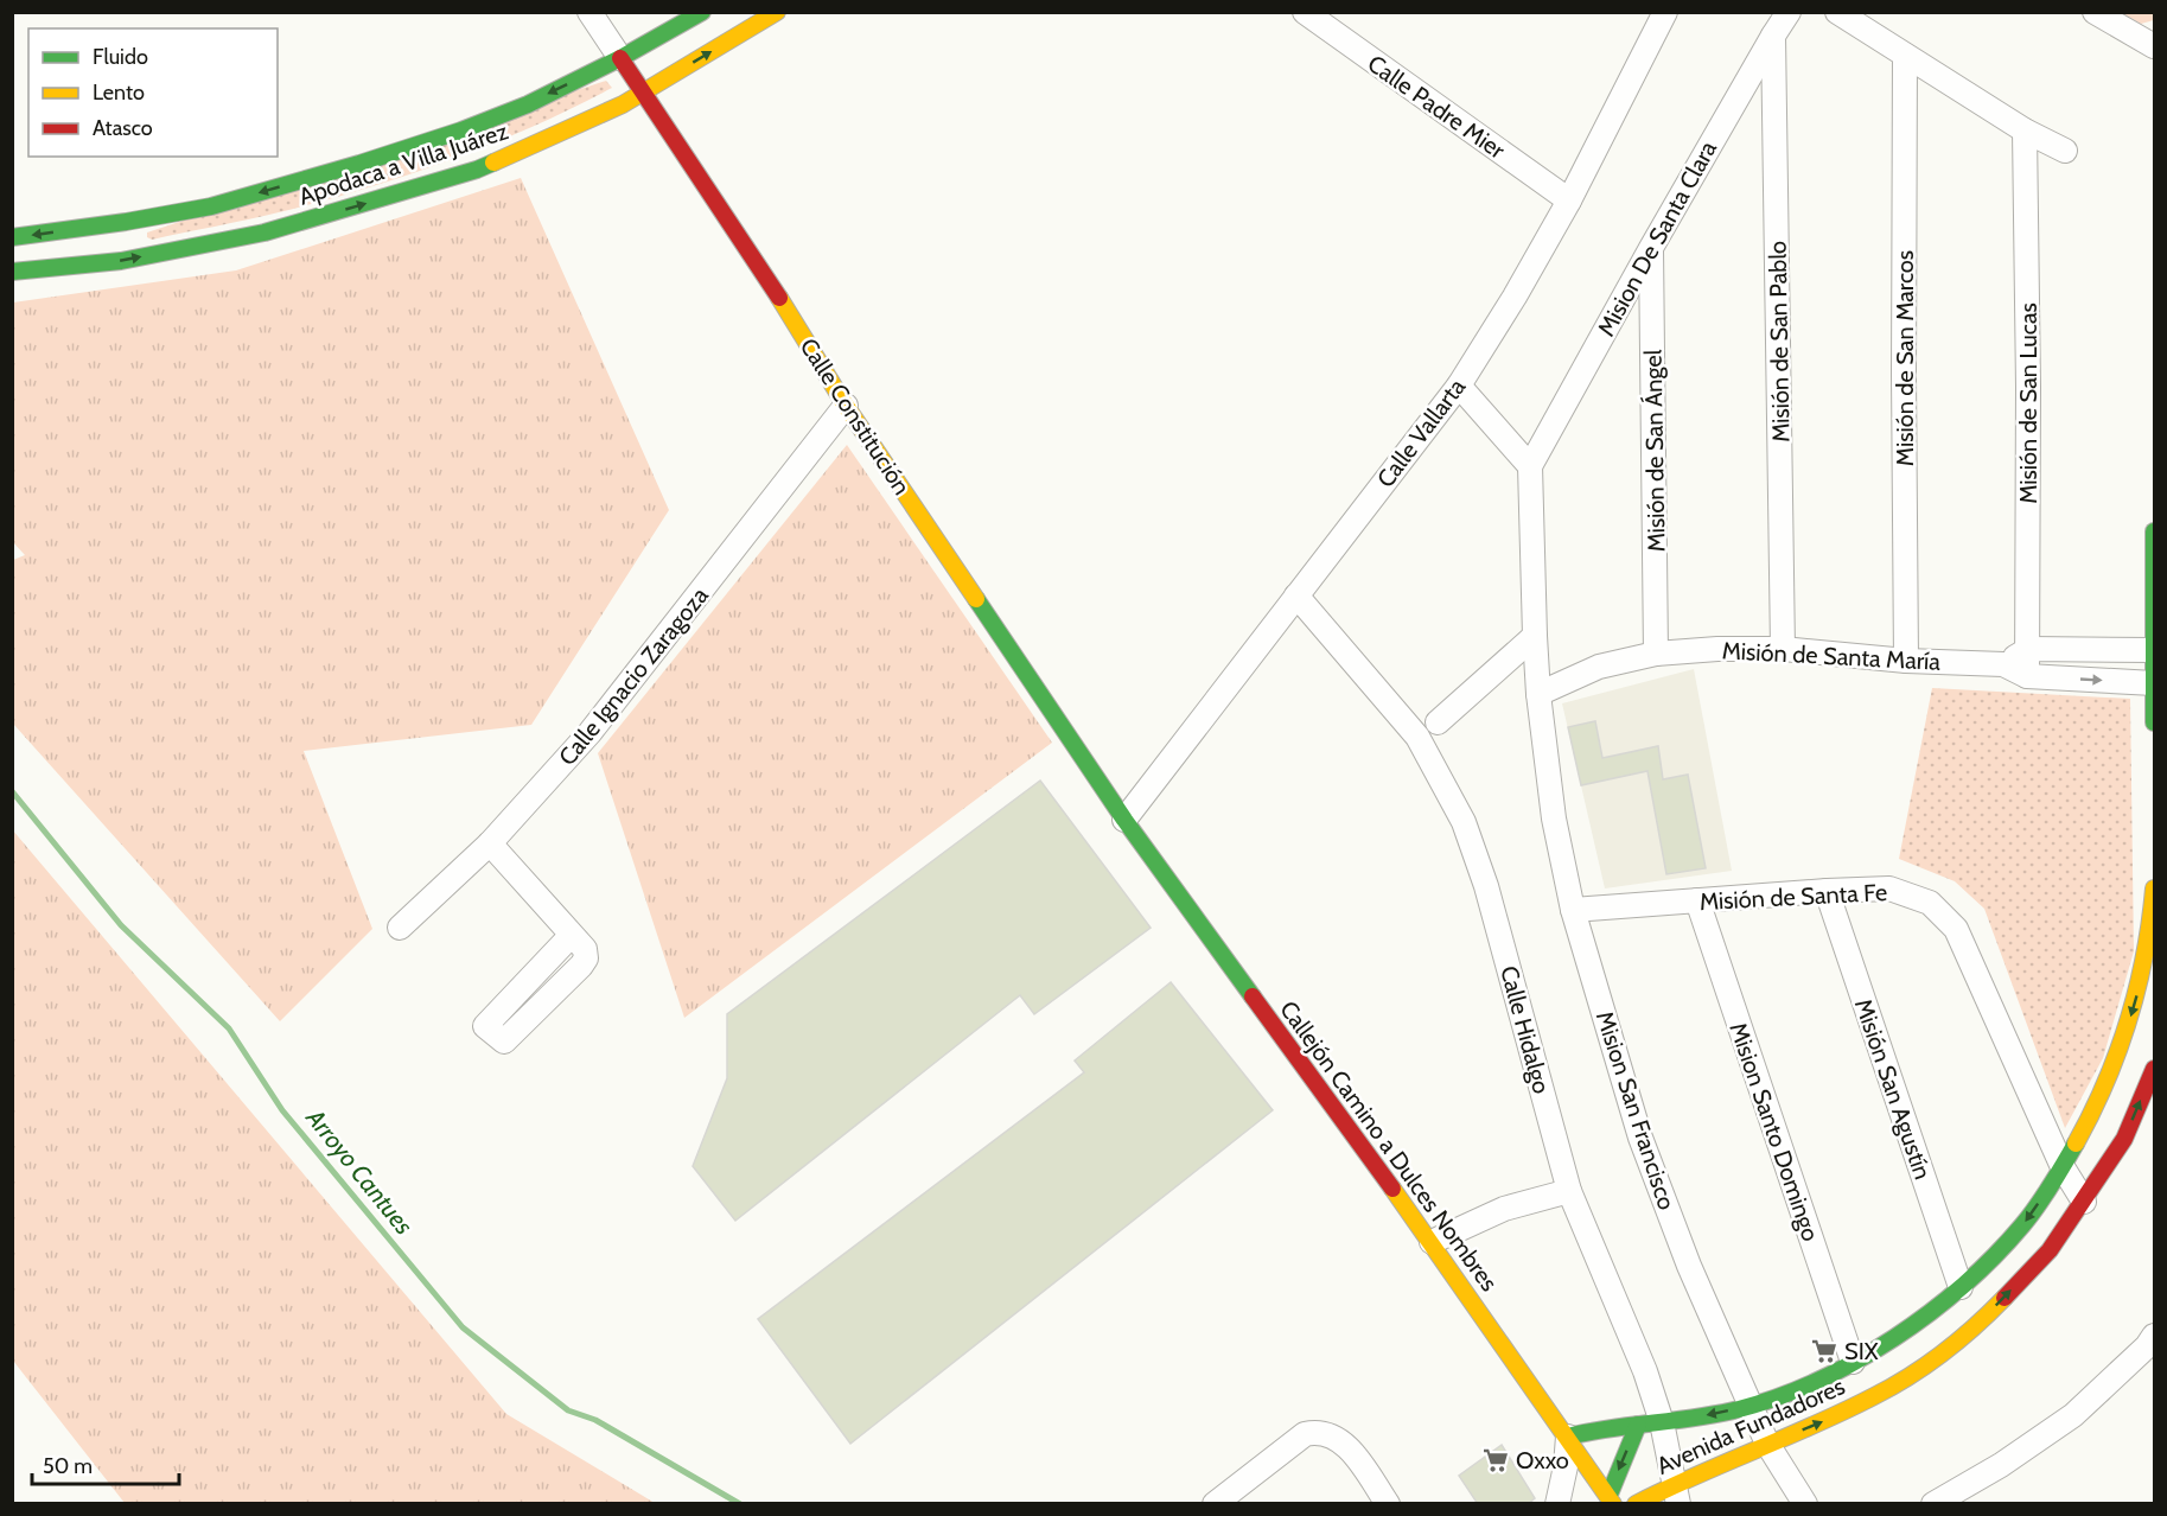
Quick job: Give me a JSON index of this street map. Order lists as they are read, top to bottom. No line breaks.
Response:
{"streets":{"main road":["Apodaca a Villa Juárez","Calle Constitución","Callejón Camino a Dulces Nombres","Avenida Fundadores"],"street":["Calle Padre Mier","Mision De Santa Clara","Misión de San Pablo","Misión de San Marcos","Misión de San Lucas","Calle Vallarta","Misión de San Ángel","Misión de Santa María","Calle Ignacio Zaragoza","Misión de Santa Fe","Calle Hidalgo","Misión San Agustín","Mision San Francisco","Mision Santo Domingo"]},"crossings":[["Calle Padre Mier","Calle Vallarta"],["Apodaca a Villa Juárez","Calle Constitución"],["Mision De Santa Clara","Misión de San Pablo"],["Mision De Santa Clara","Misión de San Ángel"],["Mision De Santa Clara","Mision San Francisco"],["Misión de San Pablo","Misión de Santa María"],["Misión de San Marcos","Misión de Santa María"],["Calle Constitución","Calle Vallarta"],["Calle Constitución","Calle Ignacio Zaragoza"],["Calle Constitución","Callejón Camino a Dulces Nombres"],["Calle Vallarta","Calle Hidalgo"],["Calle Vallarta","Callejón Camino a Dulces Nombres"],["Misión de San Ángel","Misión de Santa María"],["Misión de Santa María","Mision San Francisco"],["Misión de Santa Fe","Misión San Agustín"],["Misión de Santa Fe","Mision San Francisco"],["Misión de Santa Fe","Mision Santo Domingo"],["Misión de Santa Fe","Avenida Fundadores"],["Calle Hidalgo","Avenida Fundadores"],["Misión San Agustín","Avenida Fundadores"],["Mision San Francisco","Avenida Fundadores"],["Mision Santo Domingo","Avenida Fundadores"],["Callejón Camino a Dulces Nombres","Avenida Fundadores"]],"water":["Arroyo Cantues"],"places":{"supermarket":["SIX","Oxxo"]},"legend":["Fluido","Lento","Atasco"],"scale_bar":"50 m"}
